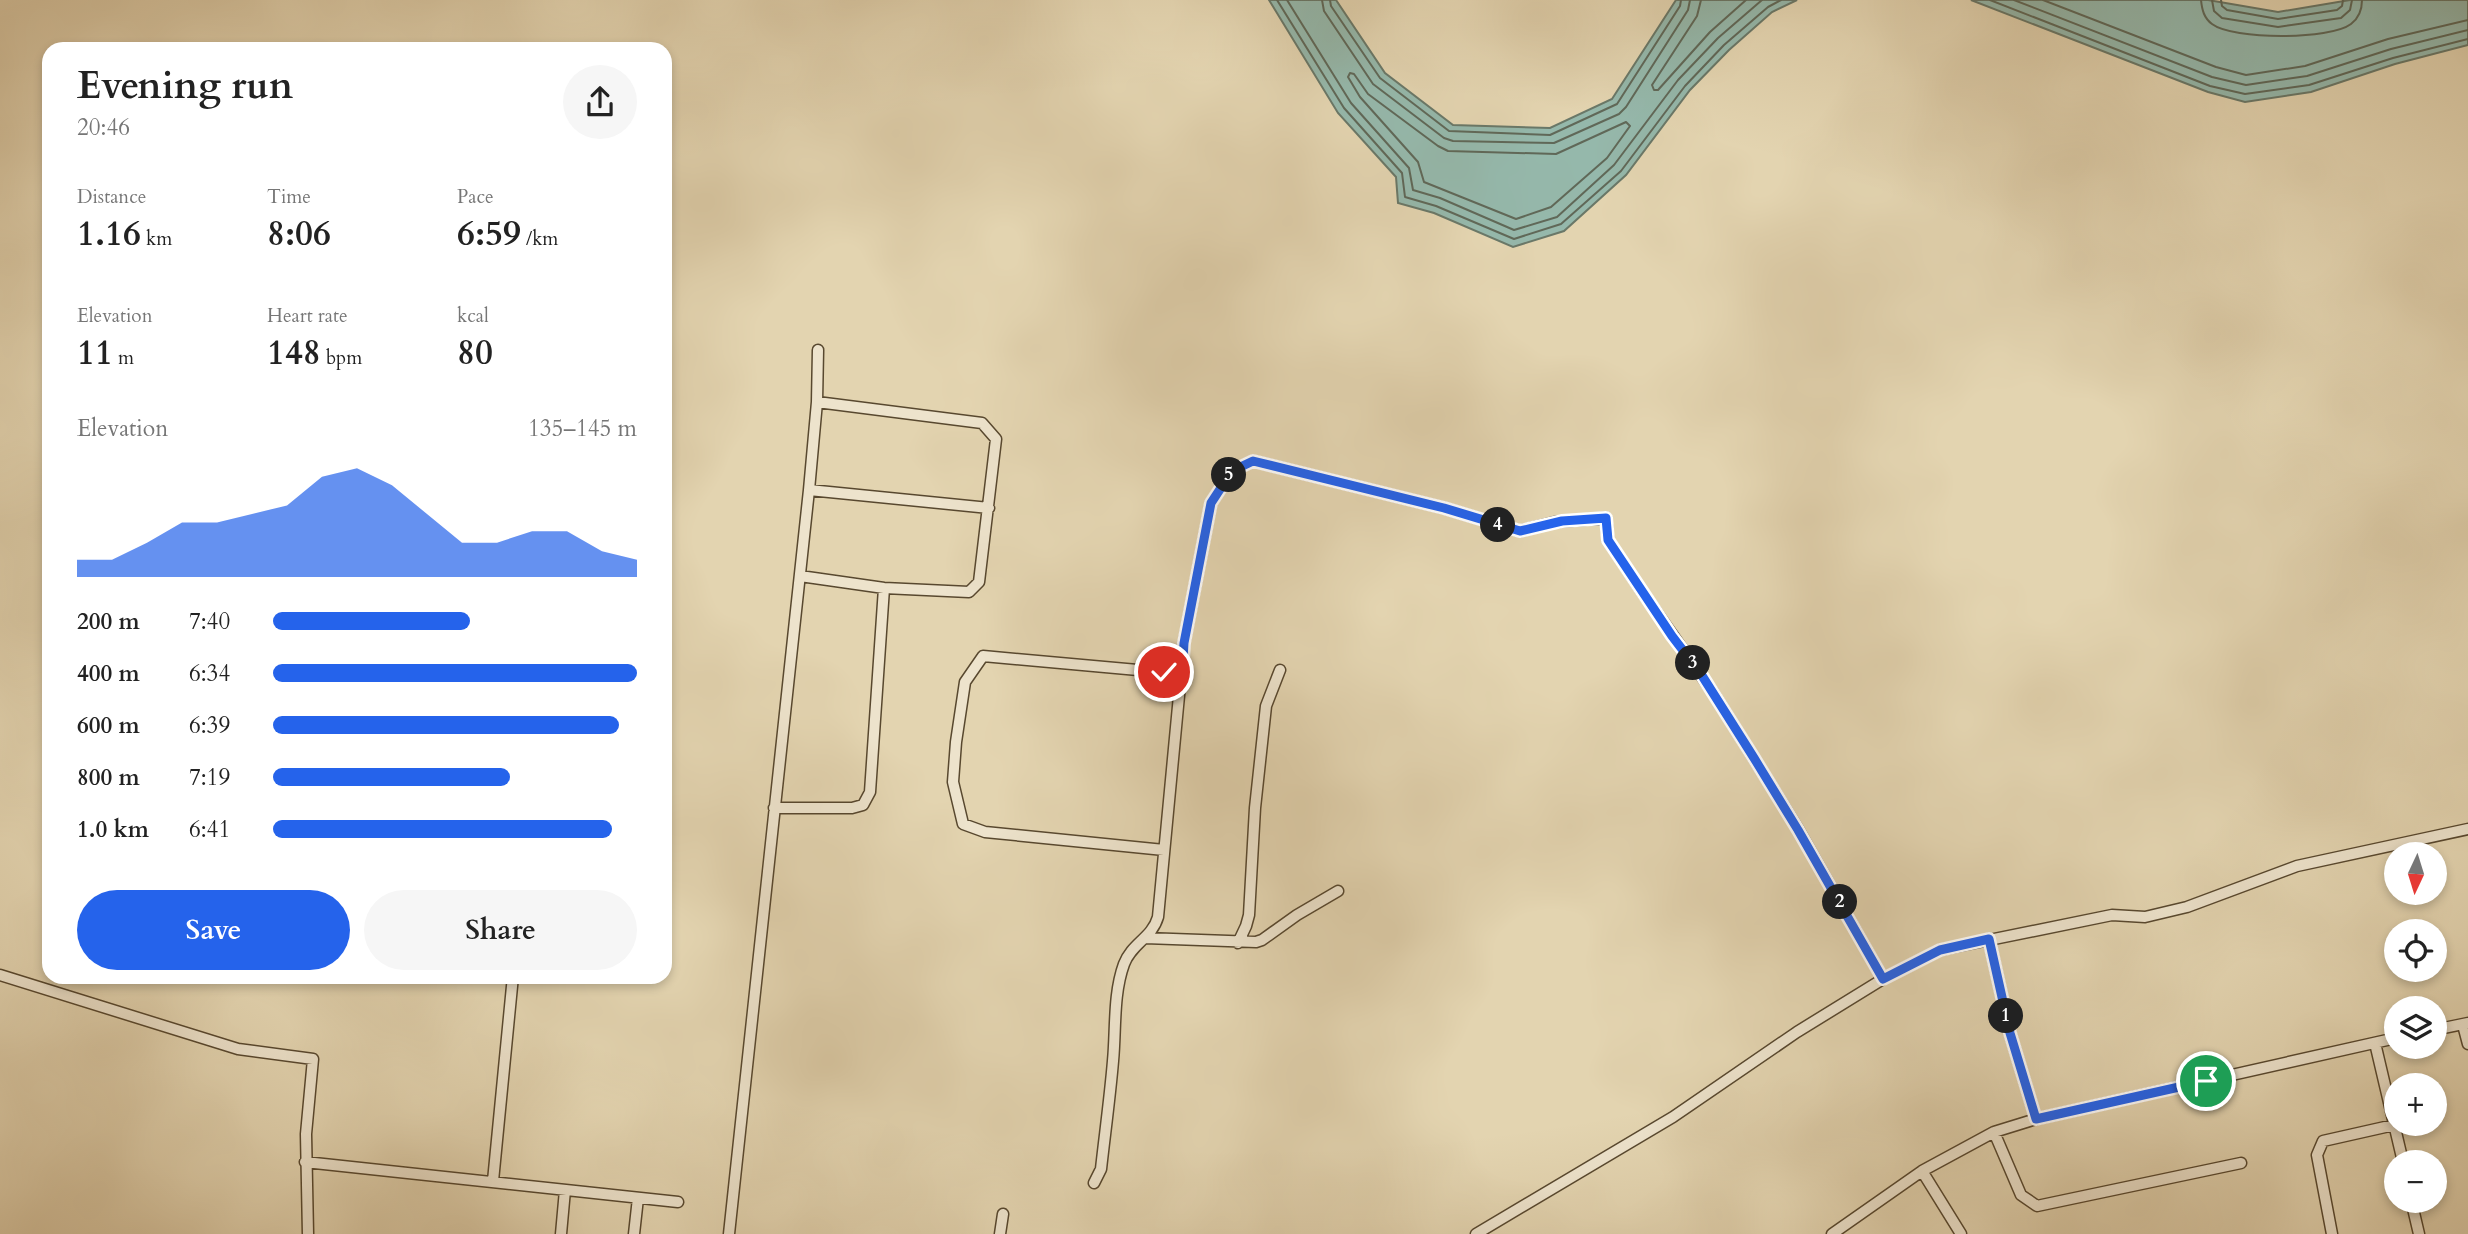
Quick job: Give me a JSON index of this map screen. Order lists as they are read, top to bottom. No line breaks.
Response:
{"north":"bottom","page":{"heading":["Evening run","20:46"],"stats":[["Distance","1.16 km"],["Time","8:06"],["Pace","6:59 /km"],["Elevation","11 m"],["Heart rate","148 bpm"],["kcal","80"]],"chart":["Elevation","135–145 m"],"pins":["5","4","3","2","1"],"list":[{"name":"200 m","note":"7:40"},{"name":"400 m","note":"6:34"},{"name":"600 m","note":"6:39"},{"name":"800 m","note":"7:19"},{"name":"1.0 km","note":"6:41"}],"map_buttons":["+","−"],"buttons":["Save","Share"]}}
